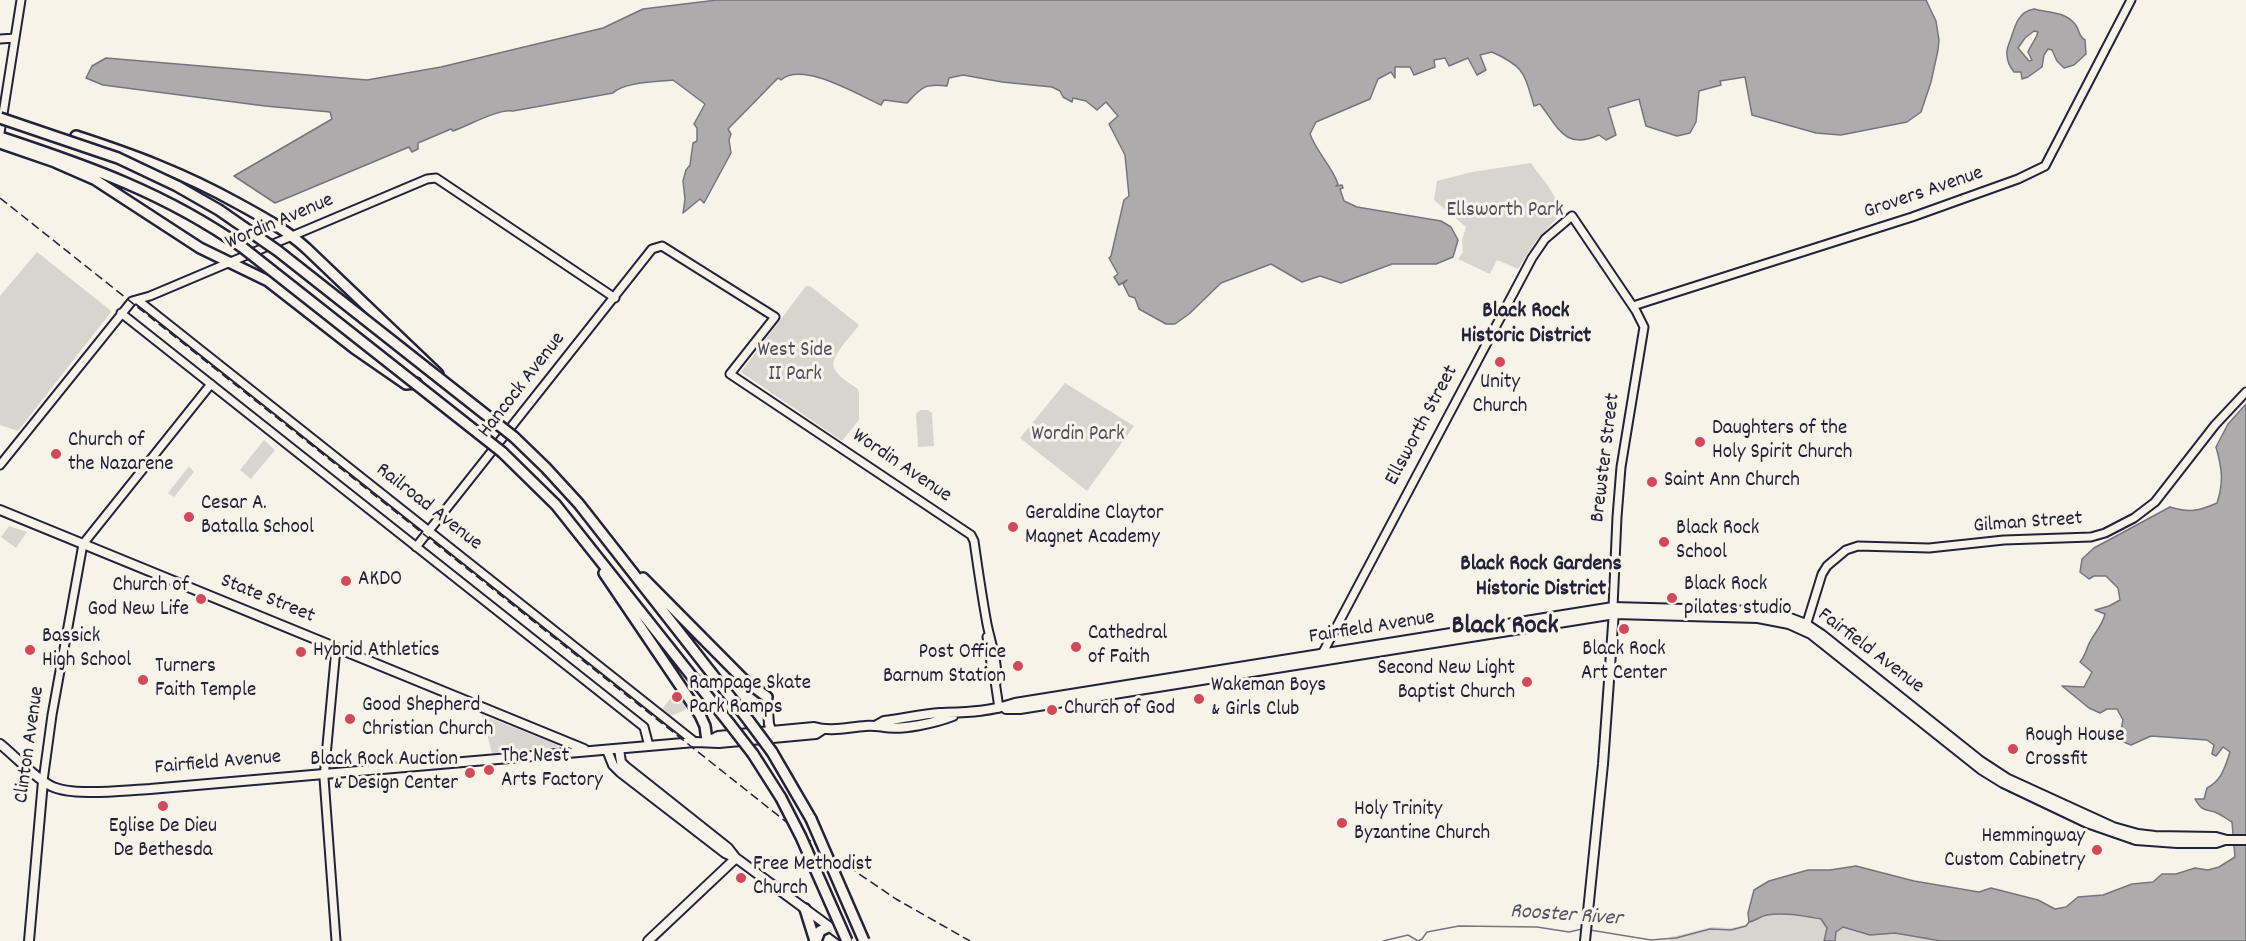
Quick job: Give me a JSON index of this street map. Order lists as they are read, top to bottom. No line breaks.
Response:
{"streets":{"main road":["Brewster Street","State Street","Fairfield Avenue","Clinton Avenue"],"street":["Grovers Avenue","Wordin Avenue","Hancock Avenue","Ellsworth Street","Railroad Avenue","Gilman Street"]},"crossings":[["Grovers Avenue","Brewster Street"],["Wordin Avenue","Hancock Avenue"],["Wordin Avenue","Railroad Avenue"],["Wordin Avenue","Fairfield Avenue"],["Hancock Avenue","Railroad Avenue"],["Ellsworth Street","Brewster Street"],["Ellsworth Street","Fairfield Avenue"],["Brewster Street","Fairfield Avenue"],["Railroad Avenue","Fairfield Avenue"],["Railroad Avenue","Clinton Avenue"],["Gilman Street","Fairfield Avenue"],["State Street","Fairfield Avenue"],["State Street","Clinton Avenue"],["Fairfield Avenue","Clinton Avenue"]],"districts":["Black Rock Historic District","Black Rock Gardens Historic District","Black Rock"],"water":["Rooster River"],"parks":["Ellsworth Park","West Side II Park","Wordin Park"],"places":["Unity Church","Daughters of the Holy Spirit Church","Church of the Nazarene","Saint Ann Church","Cesar A. Batalla School","Geraldine Claytor Magnet Academy","Black Rock School","AKDO","Black Rock pilates studio","Church of God New Life","Black Rock Art Center","Cathedral of Faith","Bassick High School","Hybrid Athletics","Post Office Barnum Station","Turners Faith Temple","Second New Light Baptist Church","Rampage Skate Park Ramps","Wakeman Boys & Girls Club","Church of God","Good Shepherd Christian Church","Rough House Crossfit","The Nest Arts Factory","Black Rock Auction & Design Center","Eglise De Dieu De Bethesda","Holy Trinity Byzantine Church","Hemmingway Custom Cabinetry","Free Methodist Church"]}
